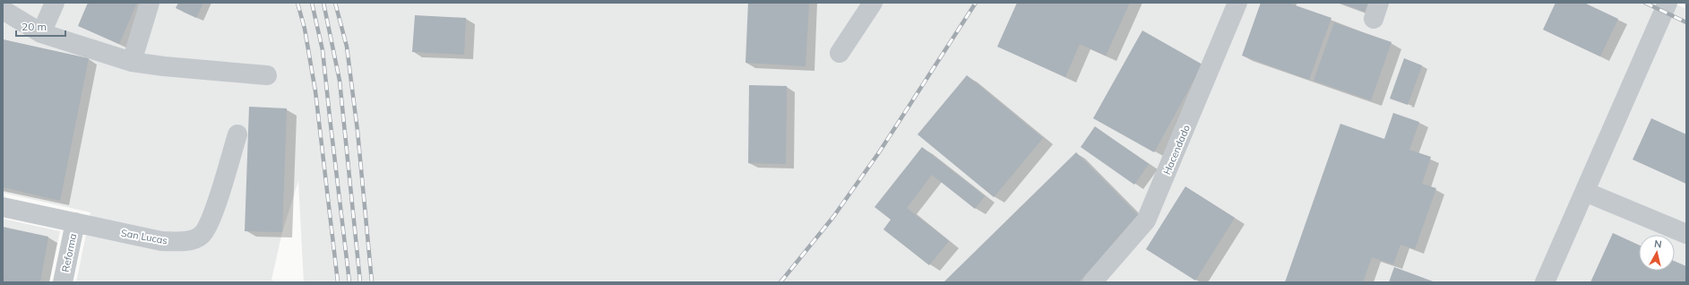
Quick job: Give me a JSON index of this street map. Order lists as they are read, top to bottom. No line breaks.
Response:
{"streets":{"street":["Hacendado","San Lucas","Reforma"]},"crossings":[["San Lucas","Reforma"]],"scale_bar":"20 m","north":"top"}
